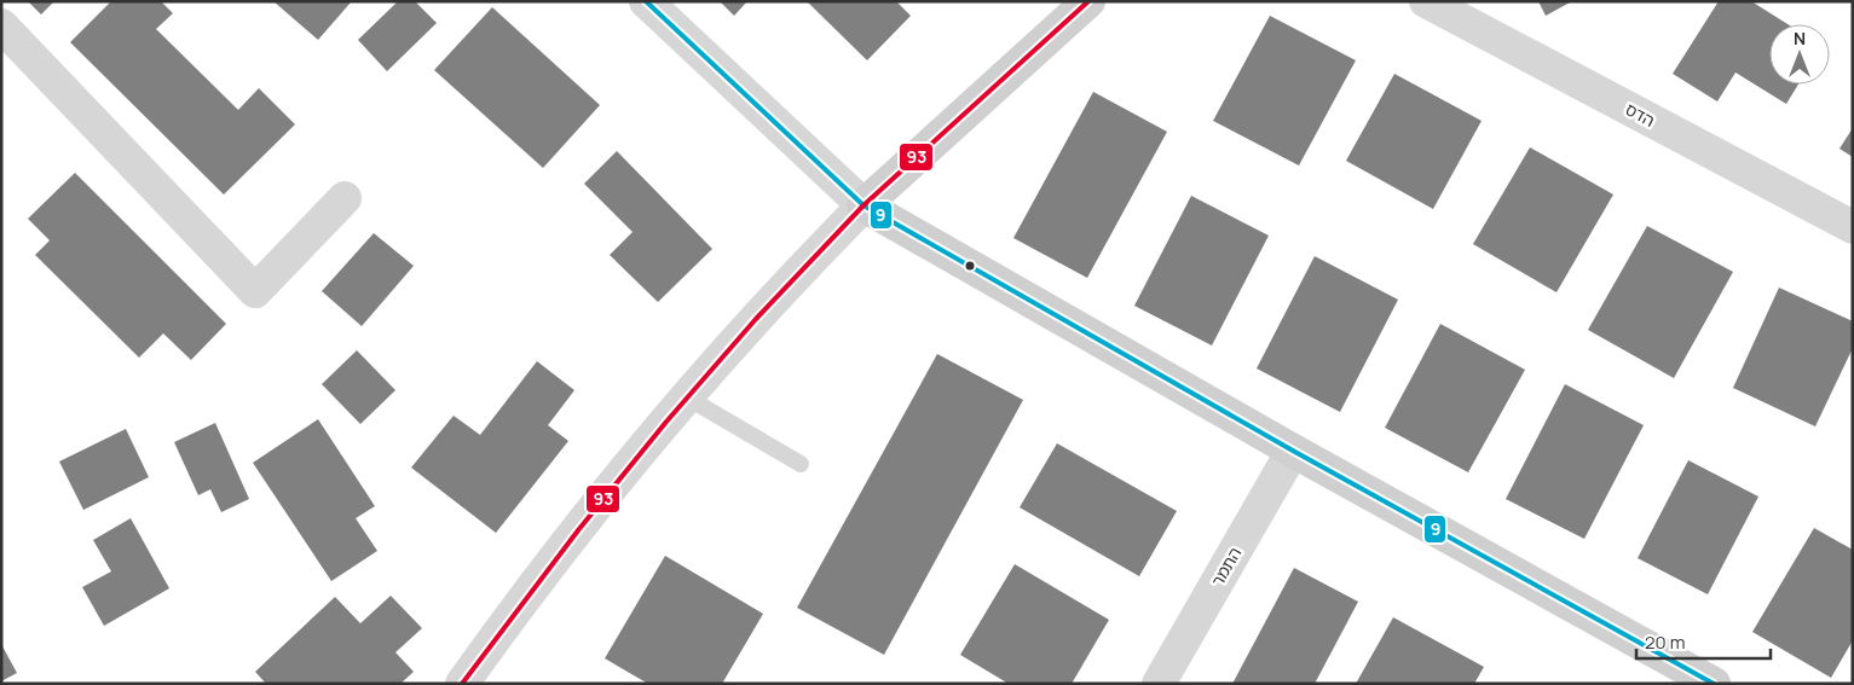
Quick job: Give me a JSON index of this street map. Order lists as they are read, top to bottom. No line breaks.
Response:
{"streets":{"street":["הדס","התמר"]},"lines":["transit line 9","transit line 93"],"scale_bar":"20 m","north":"top"}
